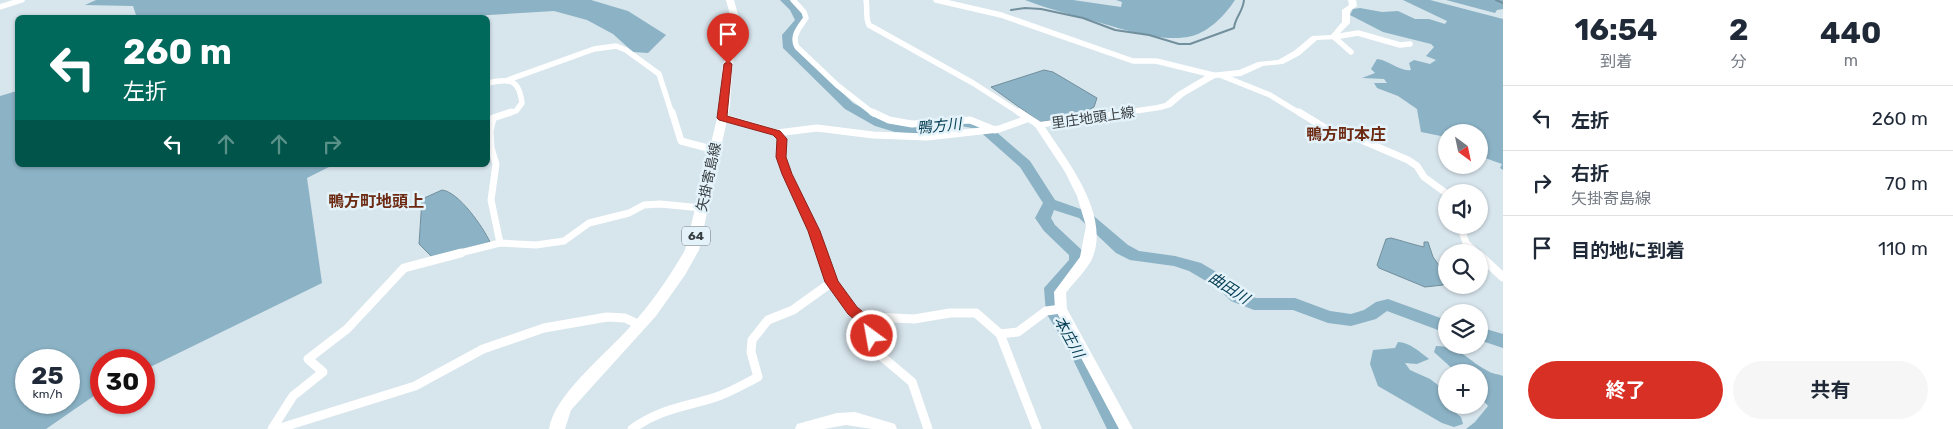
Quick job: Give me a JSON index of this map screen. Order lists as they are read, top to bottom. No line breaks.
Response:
{"streets":{"main road":["里庄地頭上線","矢掛寄島線","64"]},"districts":["鴨方町本庄","鴨方町地頭上"],"water":["鴨方川","曲田川","本庄川"],"north":"bottom right","page":{"eta":["16:54","到着","2","分","440","m"],"turn":["260 m","左折"],"list":[{"name":"左折","value":"260 m"},{"name":"右折","note":"矢掛寄島線","value":"70 m"},{"name":"目的地に到着","value":"110 m"}],"map_buttons":"+","speed":"25 km/h","limit":"30","buttons":["終了","共有"]}}
